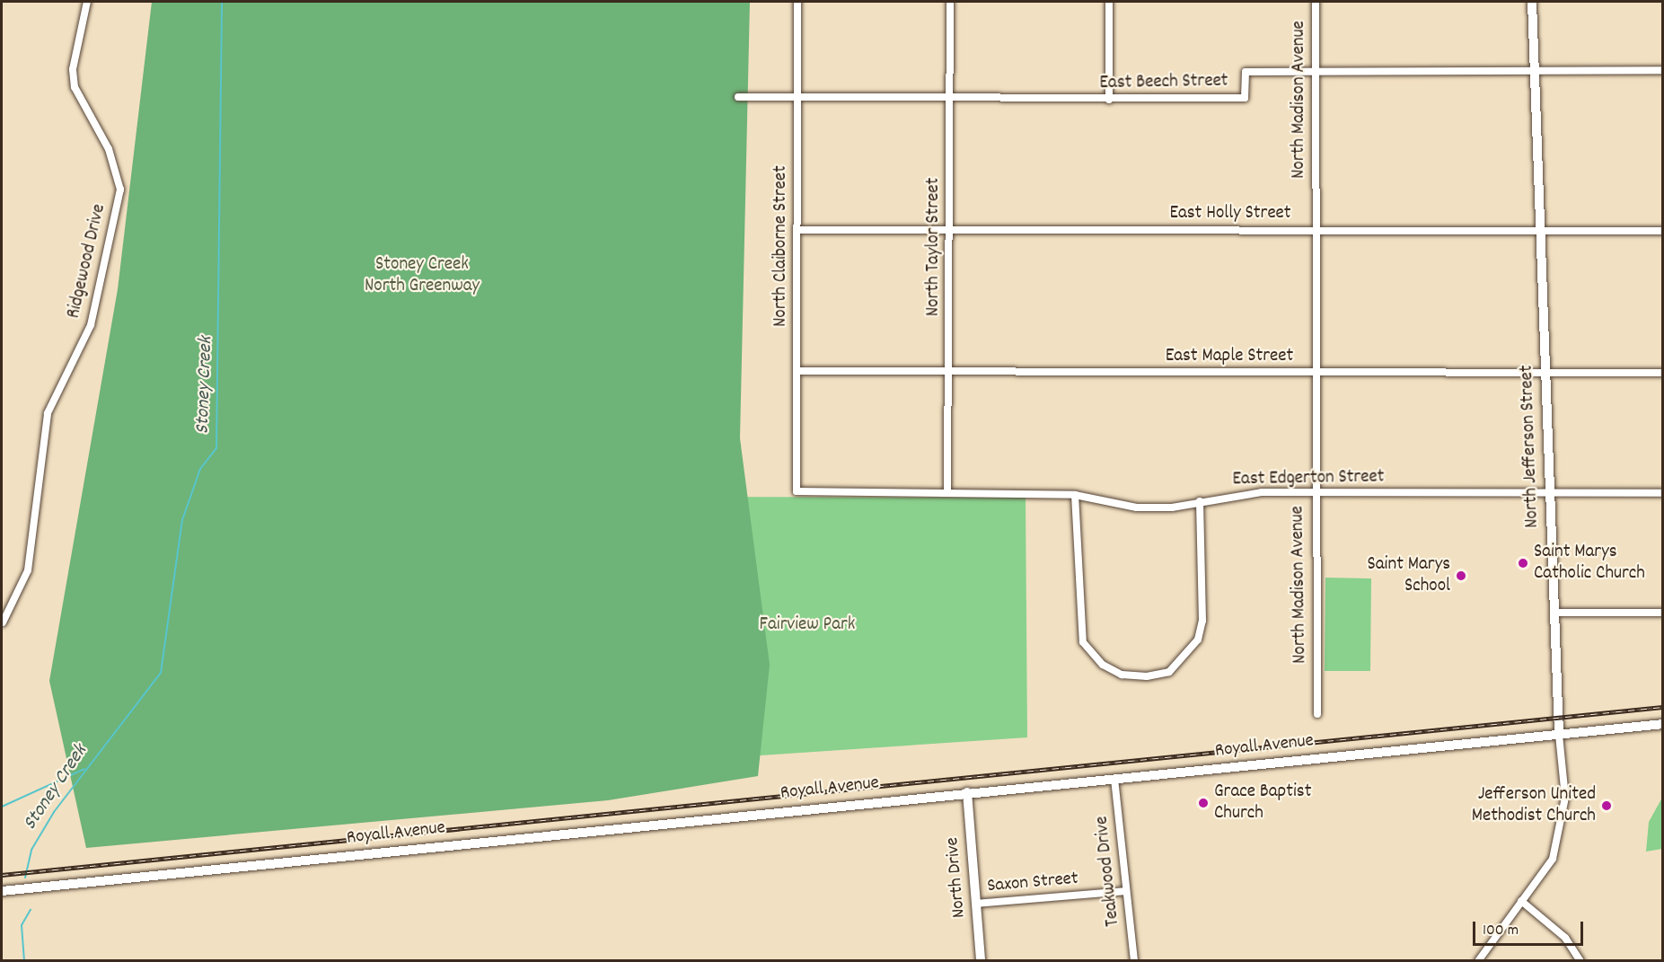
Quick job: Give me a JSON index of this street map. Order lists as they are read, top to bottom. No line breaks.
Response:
{"streets":{"street":["East Beech Street","North Madison Avenue","East Holly Street","North Claiborne Street","North Taylor Street","Ridgewood Drive","East Maple Street","North Jefferson Street","East Edgerton Street","Royall Avenue","Teakwood Drive","North Drive","Saxon Street"]},"crossings":[["East Beech Street","North Madison Avenue"],["East Beech Street","North Claiborne Street"],["East Beech Street","North Taylor Street"],["East Beech Street","North Jefferson Street"],["North Madison Avenue","East Holly Street"],["North Madison Avenue","East Maple Street"],["North Madison Avenue","East Edgerton Street"],["East Holly Street","North Claiborne Street"],["East Holly Street","North Taylor Street"],["East Holly Street","North Jefferson Street"],["North Claiborne Street","East Maple Street"],["North Claiborne Street","East Edgerton Street"],["North Taylor Street","East Maple Street"],["North Taylor Street","East Edgerton Street"],["East Maple Street","North Jefferson Street"],["North Jefferson Street","East Edgerton Street"],["North Jefferson Street","Royall Avenue"],["Royall Avenue","Teakwood Drive"],["Royall Avenue","North Drive"],["Teakwood Drive","Saxon Street"],["North Drive","Saxon Street"]],"water":["Stoney Creek"],"parks":["Stoney Creek North Greenway","Fairview Park"],"places":["Saint Marys Catholic Church","Saint Marys School","Grace Baptist Church","Jefferson United Methodist Church"],"scale_bar":"100 m"}
